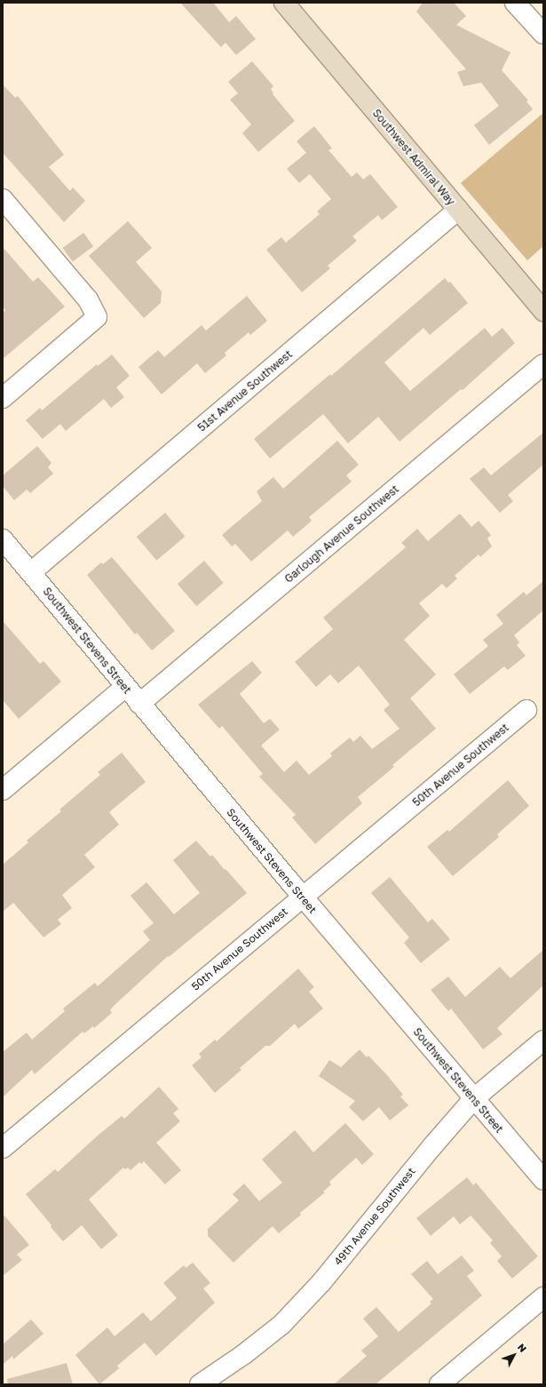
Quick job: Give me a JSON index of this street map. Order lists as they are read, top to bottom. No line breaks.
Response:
{"streets":{"main road":["Southwest Admiral Way"],"street":["51st Avenue Southwest","Garlough Avenue Southwest","Southwest Stevens Street","50th Avenue Southwest","49th Avenue Southwest"]},"crossings":[["Southwest Admiral Way","51st Avenue Southwest"],["51st Avenue Southwest","Southwest Stevens Street"],["Garlough Avenue Southwest","Southwest Stevens Street"],["Southwest Stevens Street","50th Avenue Southwest"],["Southwest Stevens Street","49th Avenue Southwest"]],"north":"top right"}
